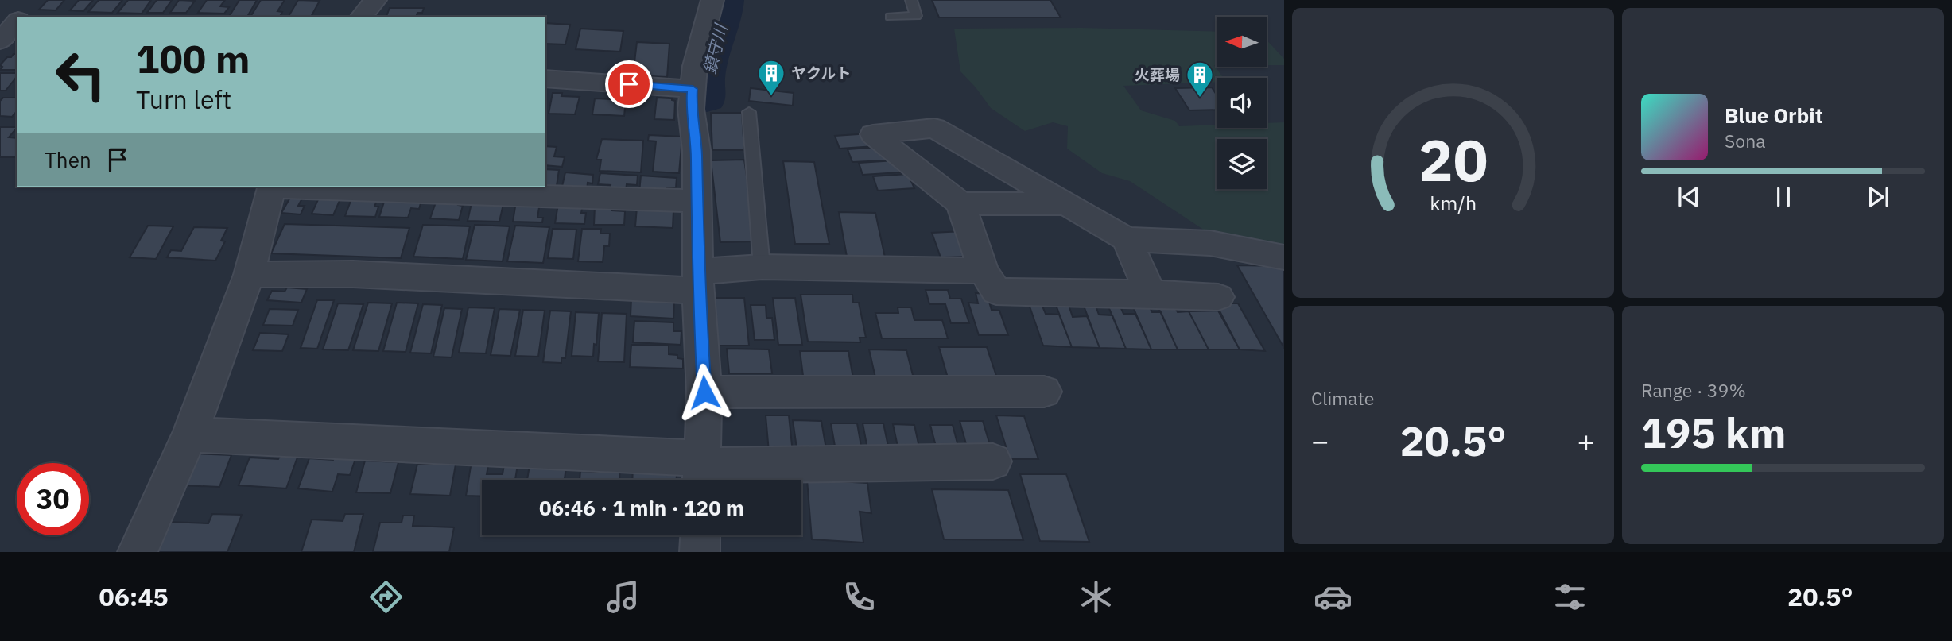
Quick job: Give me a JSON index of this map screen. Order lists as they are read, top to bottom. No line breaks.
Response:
{"water":["鎮守川"],"places":{"building":["ヤクルト","火葬場"]},"north":"left","page":{"turn":["100 m","Turn left"],"song":["Blue Orbit","Sona"],"then":"Then","tile":["Climate",["Range · 39%","195 km"]],"heat":["−","20.5°","+"],"limit":"30","trip":"06:46 · 1 min · 120 m","tabs":["06:45","20.5°"],"gauge":["20","km/h"]}}
